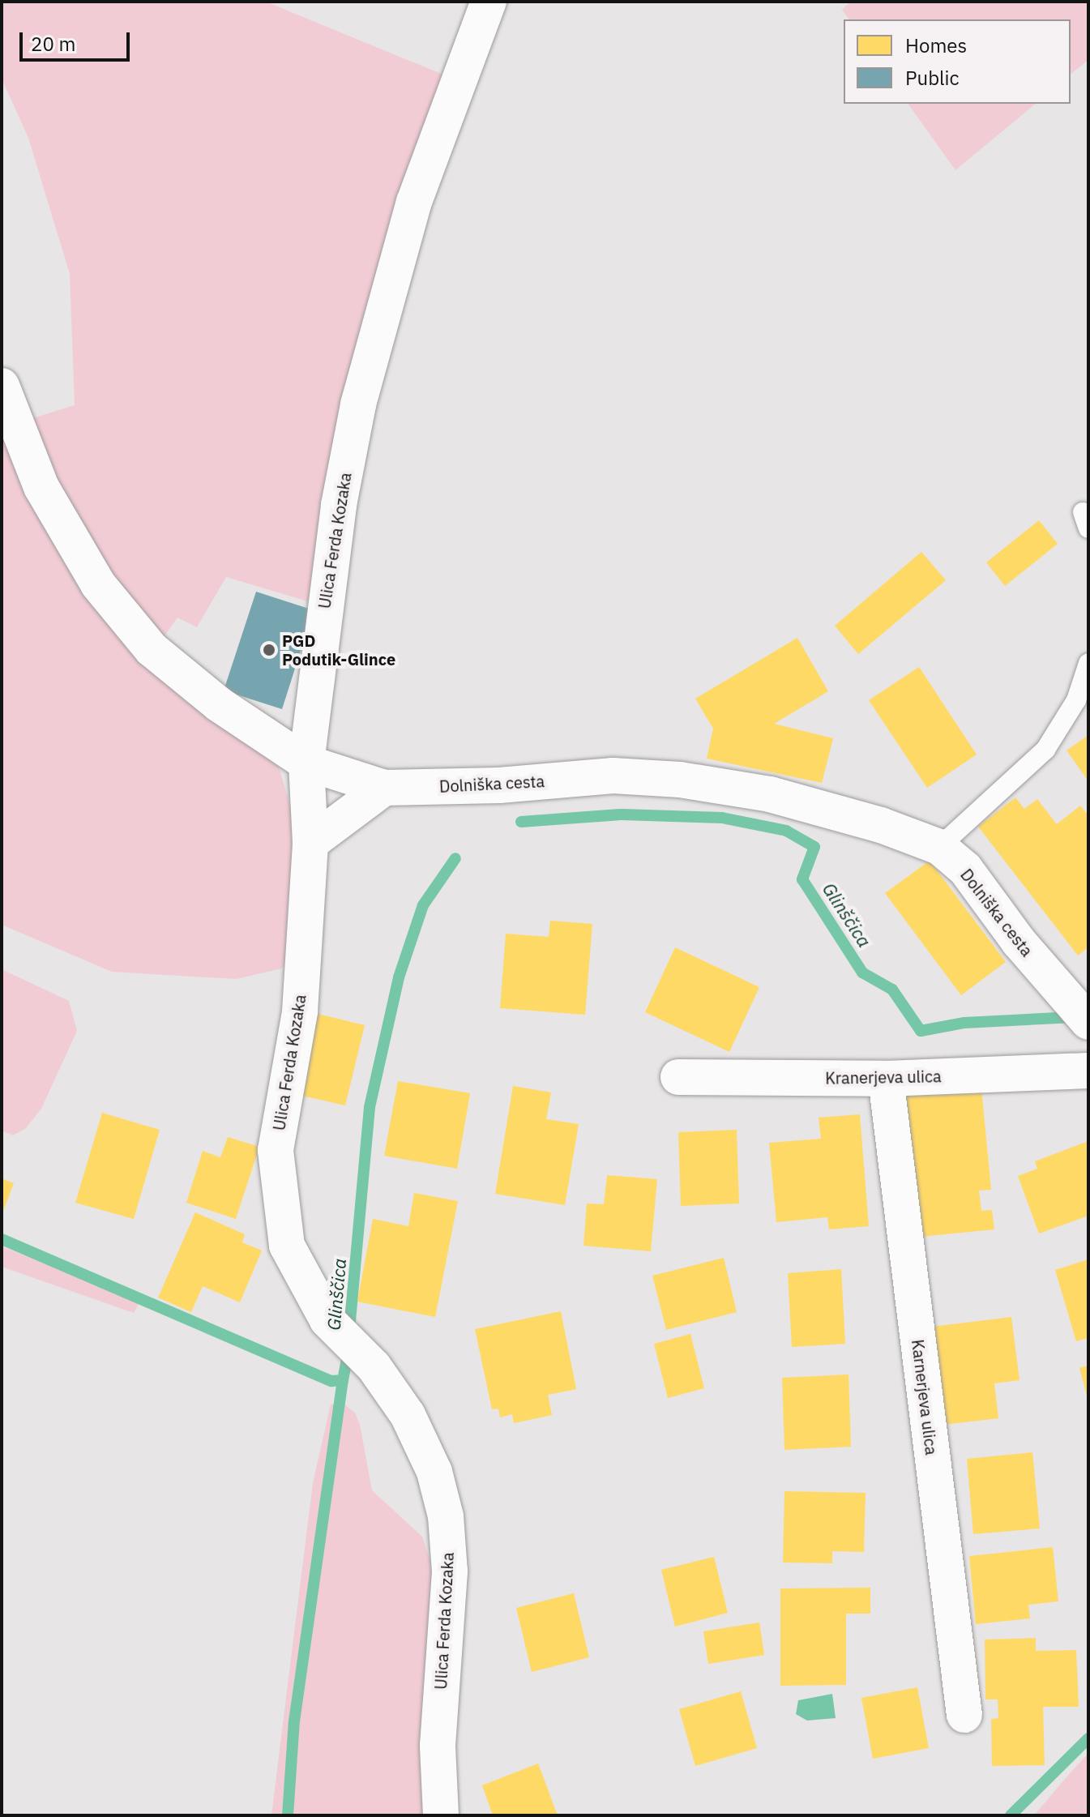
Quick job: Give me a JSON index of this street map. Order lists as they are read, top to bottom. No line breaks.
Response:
{"streets":{"street":["Ulica Ferda Kozaka","Dolniška cesta","Kranerjeva ulica","Karnerjeva ulica"]},"crossings":[["Ulica Ferda Kozaka","Dolniška cesta"],["Kranerjeva ulica","Karnerjeva ulica"]],"water":["Glinščica"],"places":["PGD Podutik-Glince"],"legend":["Homes","Public"],"scale_bar":"20 m"}
